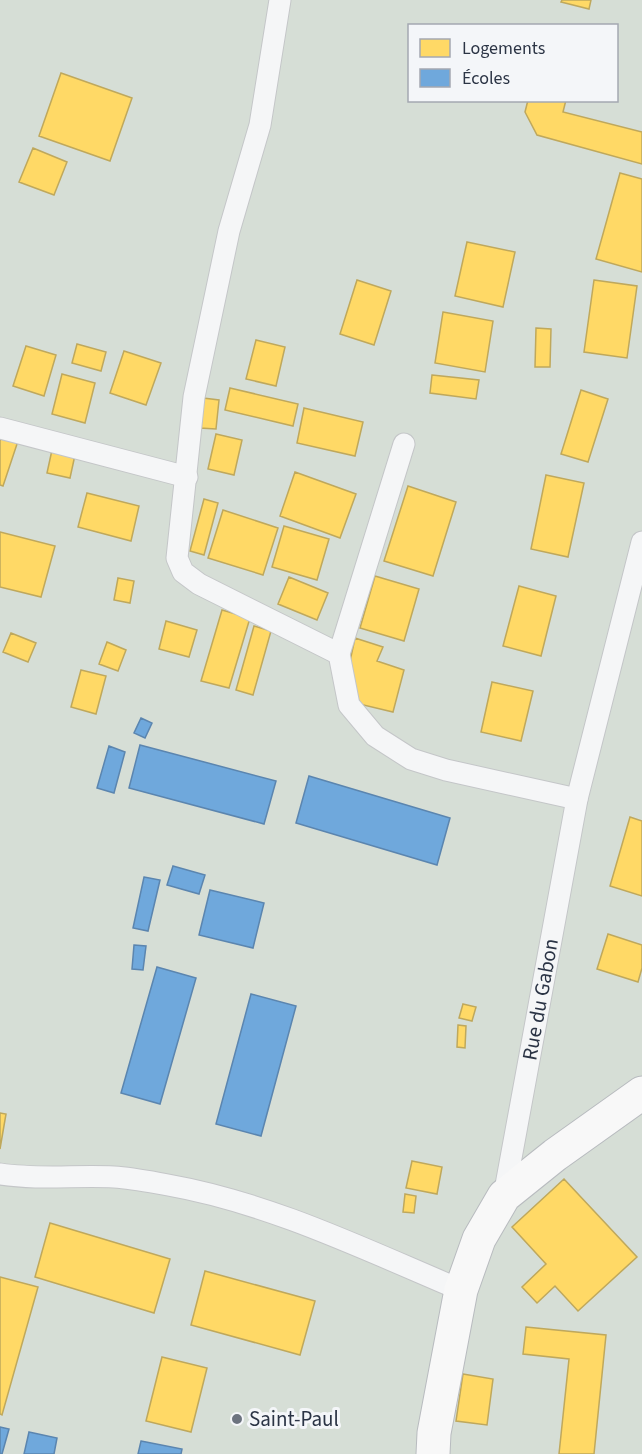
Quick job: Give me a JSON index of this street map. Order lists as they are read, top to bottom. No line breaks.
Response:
{"streets":{"highway":["Rue du Gabon"]},"places":["Saint-Paul"],"legend":["Logements","Écoles"]}
